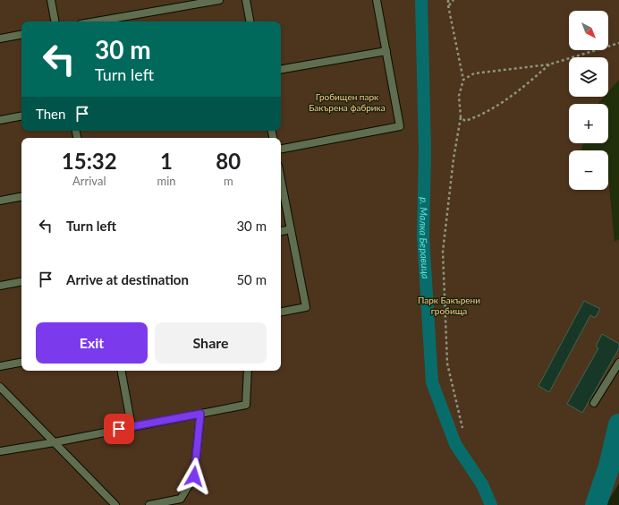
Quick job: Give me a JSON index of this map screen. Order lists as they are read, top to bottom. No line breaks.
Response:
{"water":["р. Малка Беравица"],"parks":["Гробищен парк Бакърена фабрика","Парк Бакърени гробища"],"north":"bottom right","page":{"map_buttons":["+","−"],"turn":["30 m","Turn left"],"then":"Then","eta":["15:32","Arrival","1","min","80","m"],"list":[{"name":"Turn left","value":"30 m"},{"name":"Arrive at destination","value":"50 m"}],"buttons":["Exit","Share"]}}
